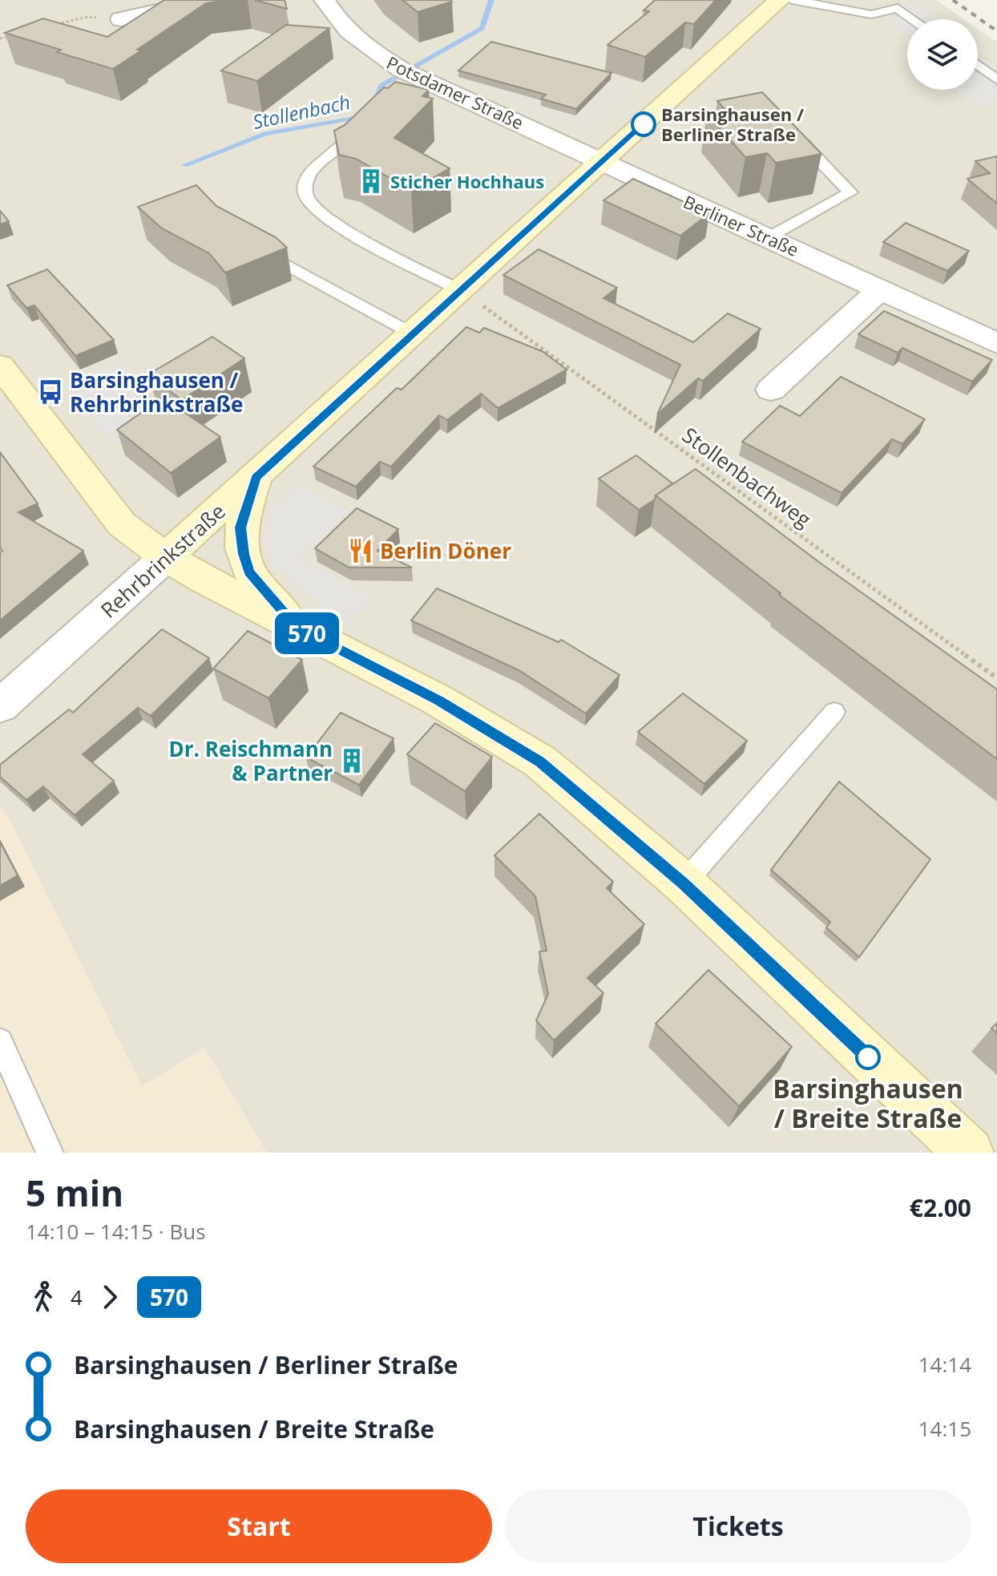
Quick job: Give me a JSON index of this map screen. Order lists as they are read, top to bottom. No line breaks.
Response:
{"streets":{"main road":["Rehrbrinkstraße"],"street":["Potsdamer Straße","Berliner Straße"],"path":["Stollenbachweg"]},"crossings":[["Potsdamer Straße","Berliner Straße"],["Potsdamer Straße","Rehrbrinkstraße"],["Berliner Straße","Rehrbrinkstraße"],["Stollenbachweg","Rehrbrinkstraße"]],"water":["Stollenbach"],"places":{"other":["Barsinghausen / Berliner Straße","Barsinghausen / Breite Straße"],"building":["Sticher Hochhaus","Dr. Reischmann & Partner"],"bus stop":["Barsinghausen / Rehrbrinkstraße"],"restaurant":["Berlin Döner"]},"lines":["bus line 570"],"page":{"on_map":"570","heading":["5 min","14:10 – 14:15 · Bus","€2.00"],"legs":["4","570"],"list":[{"name":"Barsinghausen / Berliner Straße","value":"14:14"},{"name":"Barsinghausen / Breite Straße","value":"14:15"}],"buttons":["Start","Tickets"]}}
